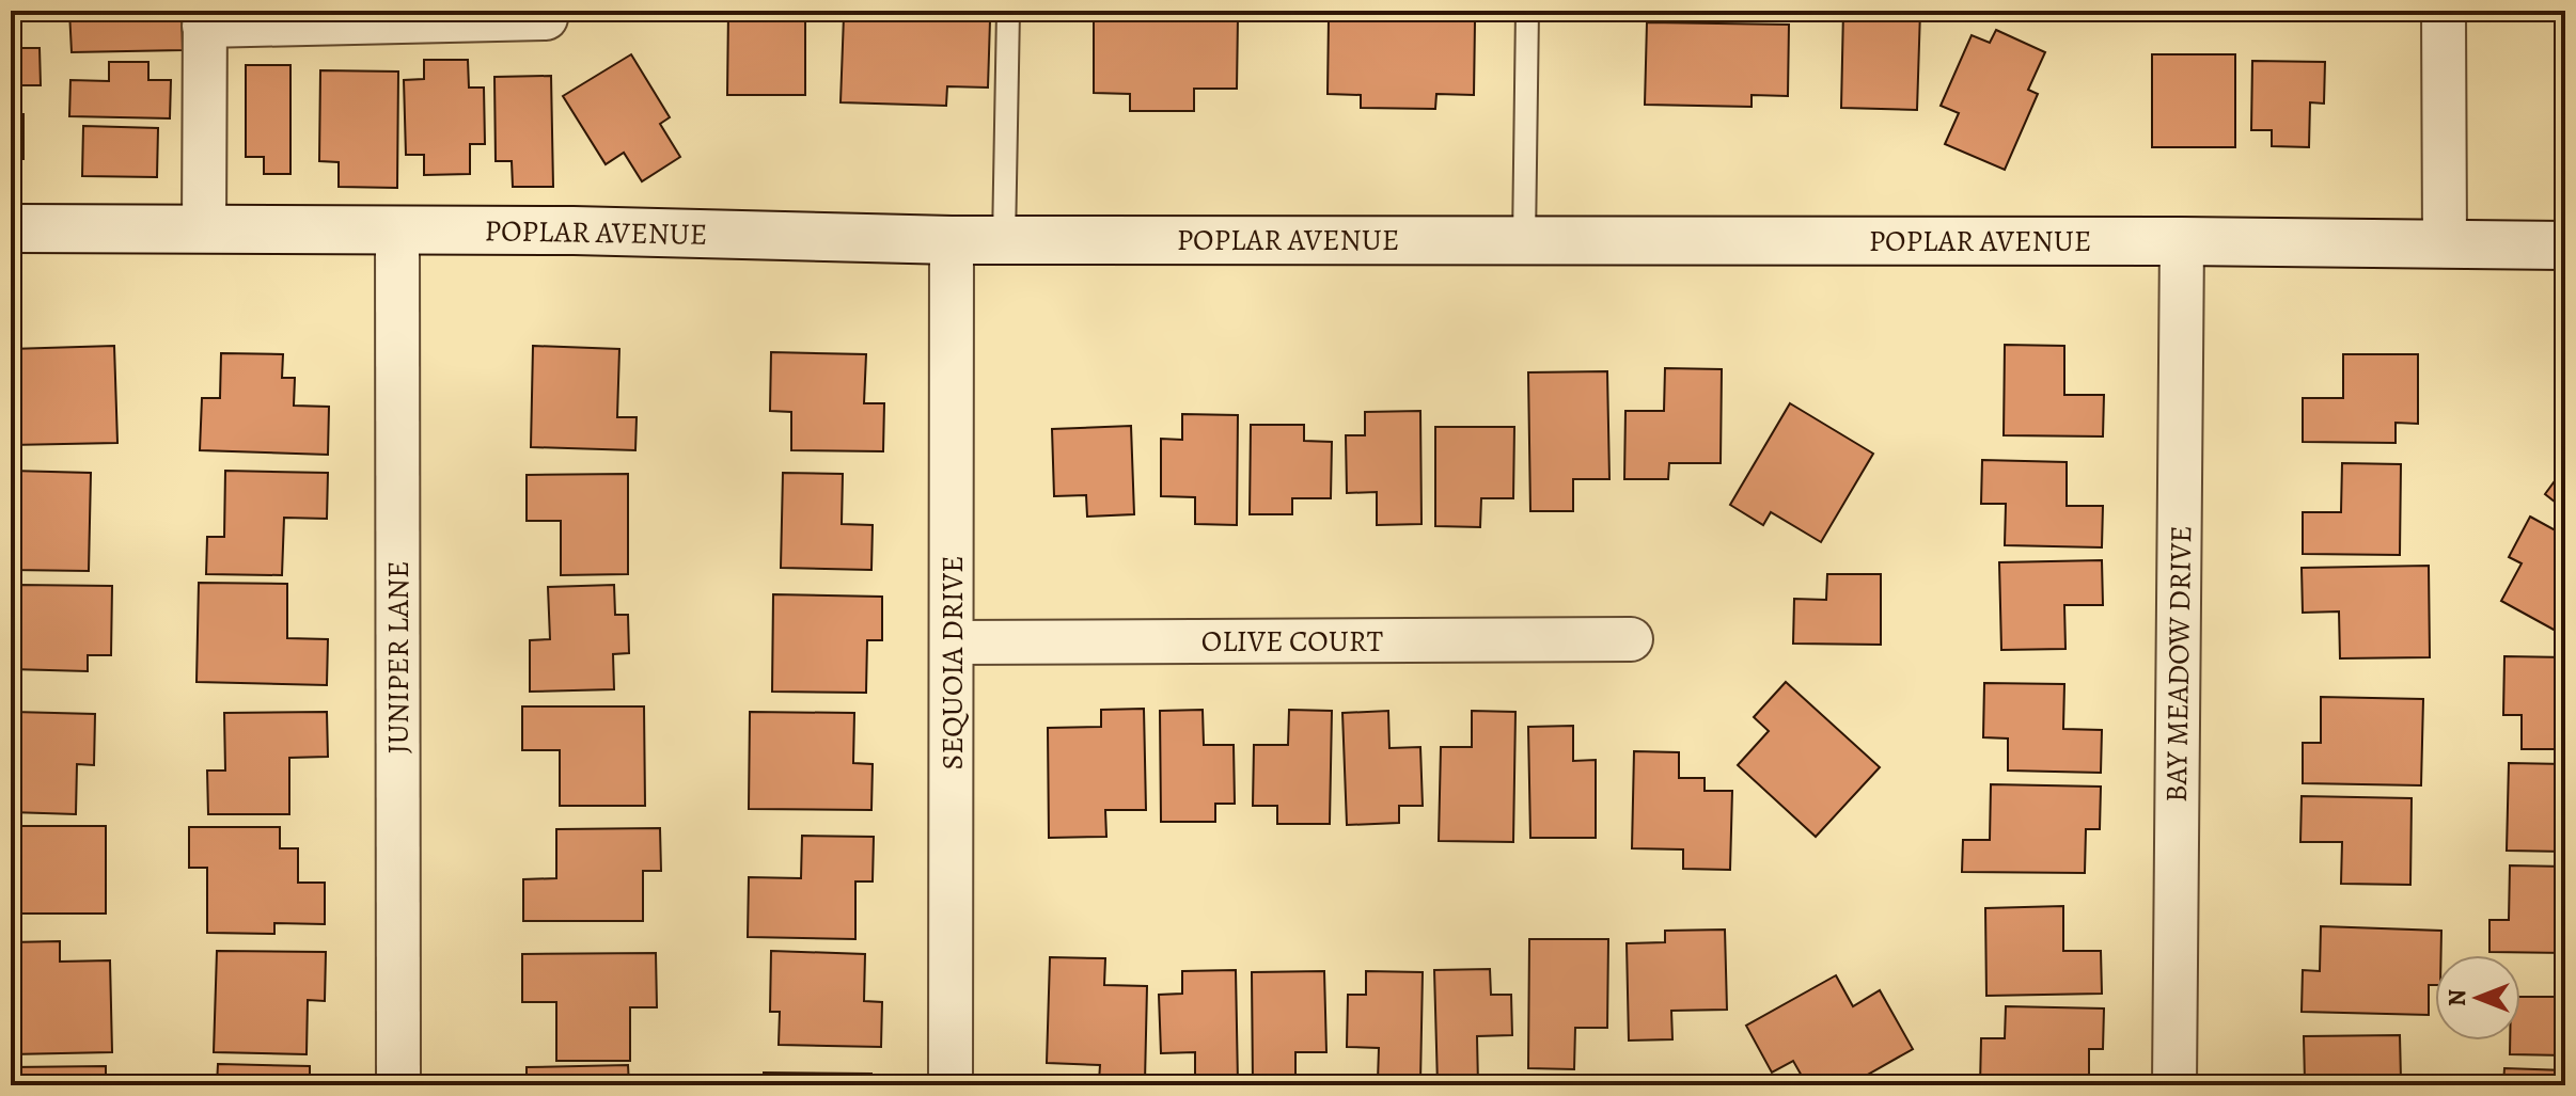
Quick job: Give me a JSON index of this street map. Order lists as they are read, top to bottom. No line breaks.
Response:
{"streets":{"street":["POPLAR AVENUE","OLIVE COURT","JUNIPER LANE","SEQUOIA DRIVE","BAY MEADOW DRIVE"]},"crossings":[["POPLAR AVENUE","JUNIPER LANE"],["POPLAR AVENUE","SEQUOIA DRIVE"],["POPLAR AVENUE","BAY MEADOW DRIVE"],["OLIVE COURT","SEQUOIA DRIVE"]],"north":"left"}
